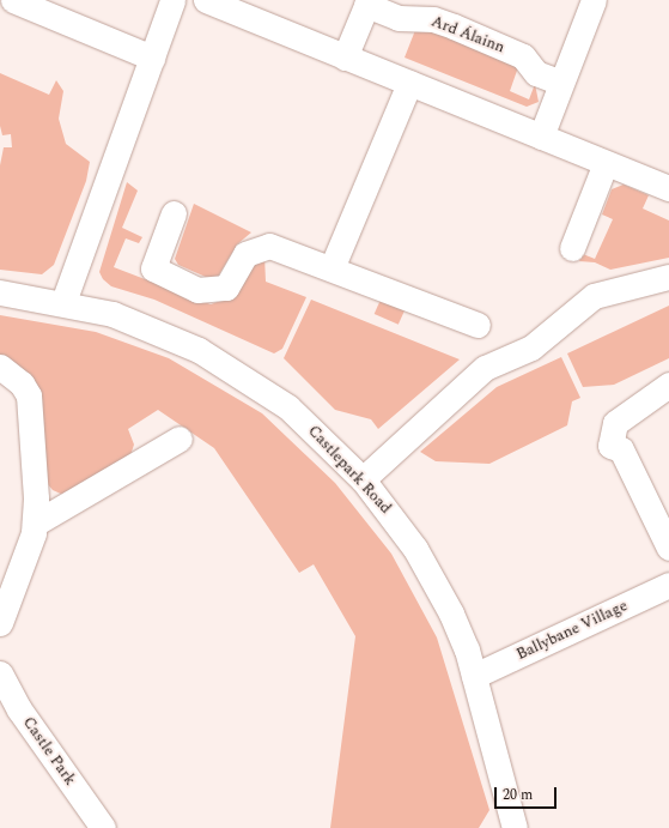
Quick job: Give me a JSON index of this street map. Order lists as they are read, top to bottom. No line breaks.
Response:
{"streets":{"street":["Ard Álainn","Castlepark Road","Ballybane Village","Castle Park"]},"crossings":[["Castlepark Road","Ballybane Village"]],"scale_bar":"20 m"}
